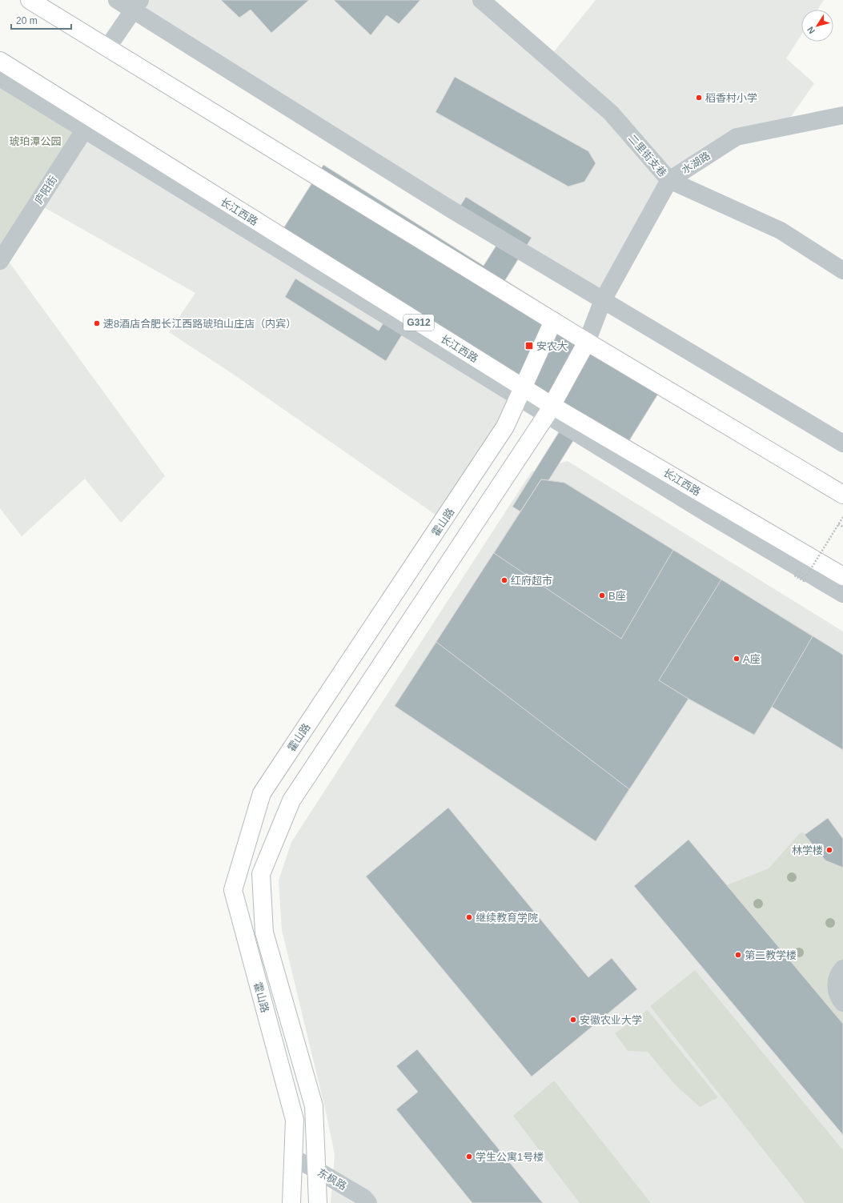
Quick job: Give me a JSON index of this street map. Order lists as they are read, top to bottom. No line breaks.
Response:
{"streets":{"main road":["长江西路","G312","霍山路"],"street":["二里街支巷","水湖路","庐阳街","东枫路"]},"crossings":[["二里街支巷","水湖路"],["水湖路","霍山路"],["庐阳街","长江西路"],["长江西路","霍山路"],["霍山路","东枫路"]],"parks":["琥珀潭公园"],"places":{"other":["稻香村小学","速8酒店合肥长江西路琥珀山庄店（内宾）","红府超市","B座","A座","林学楼","继续教育学院","第二教学楼","安徽农业大学","学生公寓1号楼"],"transit":["安农大"]},"scale_bar":"20 m","north":"bottom left"}
